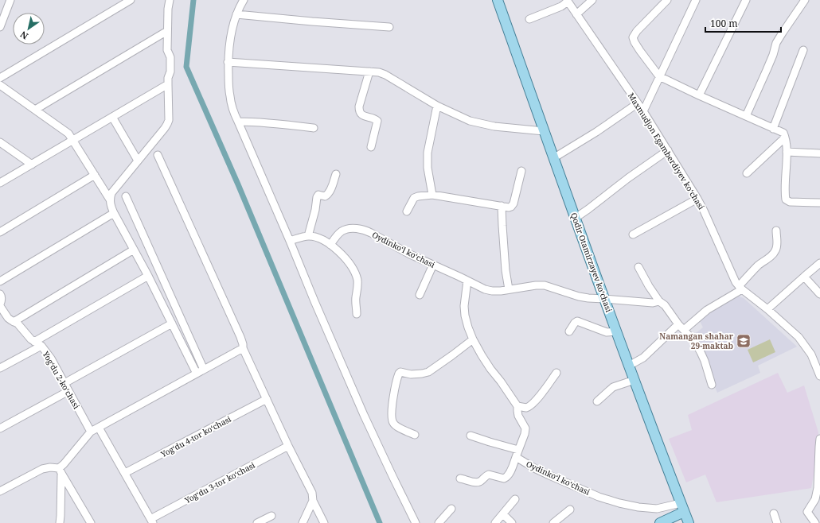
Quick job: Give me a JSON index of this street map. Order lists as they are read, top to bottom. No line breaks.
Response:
{"streets":{"main road":["Qodir Otamirzayev koʻchasi"],"street":["Maxmudjon Egamberdiyev koʻchasi","Oydinkoʻl koʻchasi","Yogʻdu 2-koʻchasi","Yogʻdu 4-tor koʻchasi","Yogʻdu 3-tor koʻchasi"]},"crossings":[["Oydinkoʻl koʻchasi","Qodir Otamirzayev koʻchasi"]],"places":{"school or university":["Namangan shahar 29-maktab"]},"scale_bar":"100 m","north":"bottom left"}
